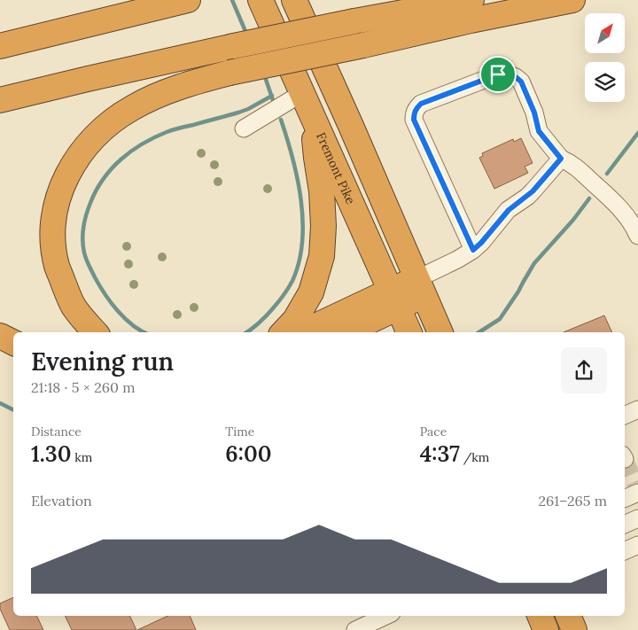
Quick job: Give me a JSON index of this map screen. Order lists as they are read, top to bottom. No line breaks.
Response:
{"streets":{"highway":["Fremont Pike"]},"north":"top right","page":{"heading":["Evening run","21:18 · 5 × 260 m"],"stats":[["Distance","1.30 km"],["Time","6:00"],["Pace","4:37 /km"]],"chart":["Elevation","261–265 m"]}}
